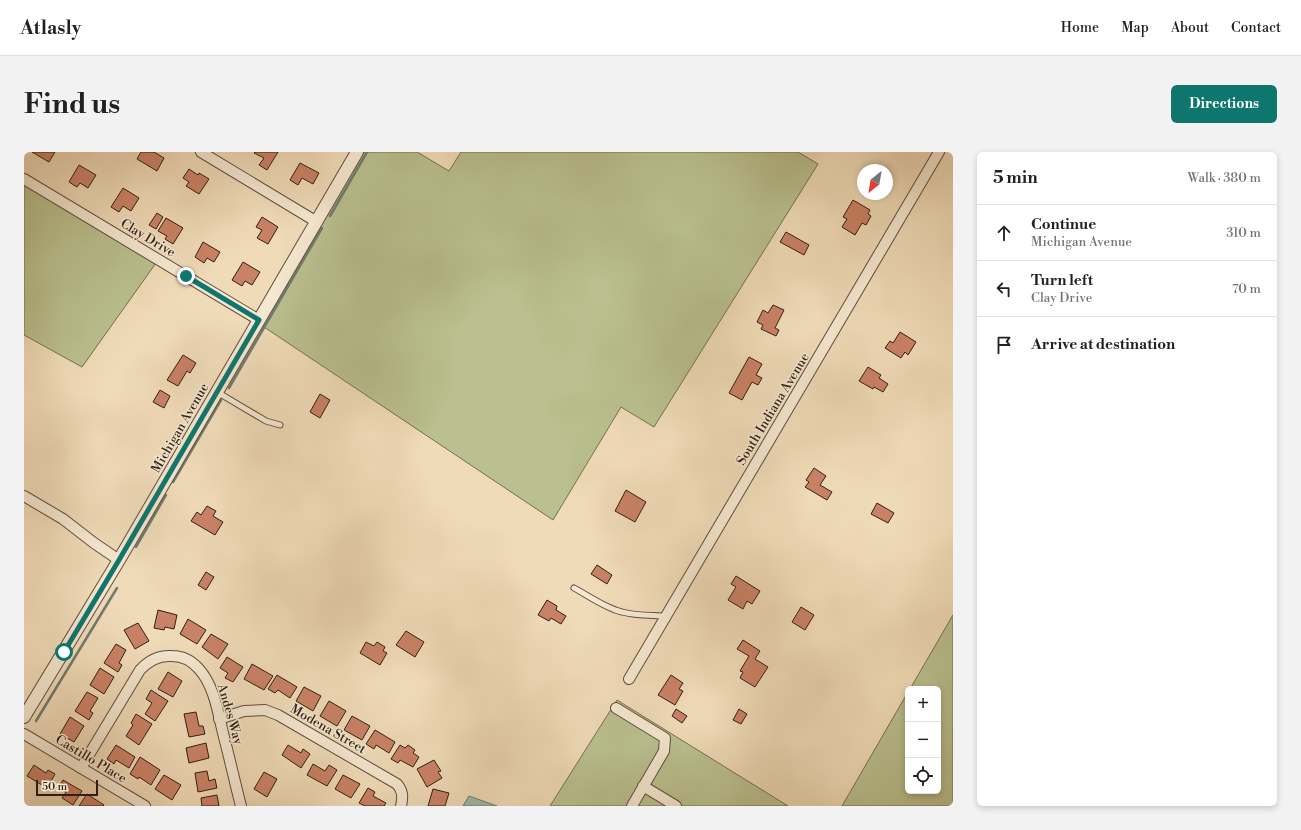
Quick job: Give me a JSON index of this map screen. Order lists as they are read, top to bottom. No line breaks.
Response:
{"streets":{"street":["Clay Drive","South Indiana Avenue","Michigan Avenue","Andes Way","Modena Street","Castillo Place"]},"crossings":[["Clay Drive","Michigan Avenue"],["Andes Way","Modena Street"],["Andes Way","Castillo Place"]],"scale_bar":"50 m","north":"bottom left","page":{"header":"Atlasly","nav":["Home","Map","About","Contact"],"buttons":"Directions","title":"Find us","heading":["5 min","Walk · 380 m"],"list":[["Continue","Michigan Avenue","310 m"],["Turn left","Clay Drive","70 m"],"Arrive at destination"],"map_buttons":["+","−"],"scale":"50 m"}}
